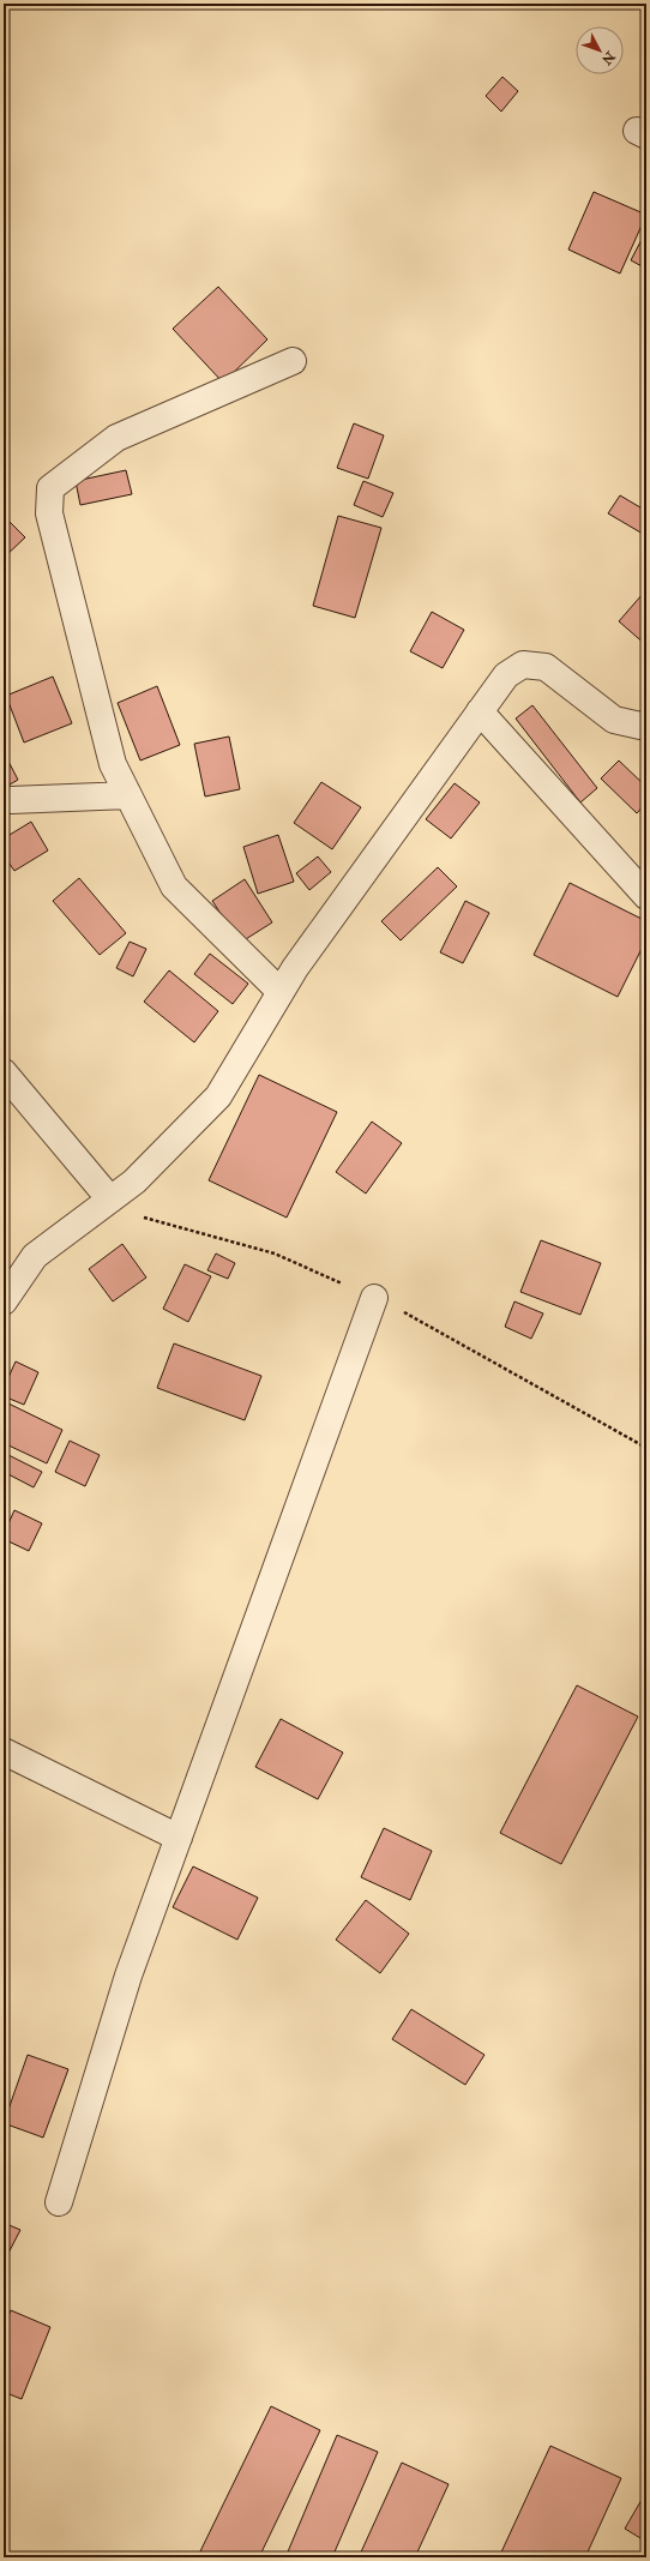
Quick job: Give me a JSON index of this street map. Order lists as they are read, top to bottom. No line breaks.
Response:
{"north":"bottom right"}
